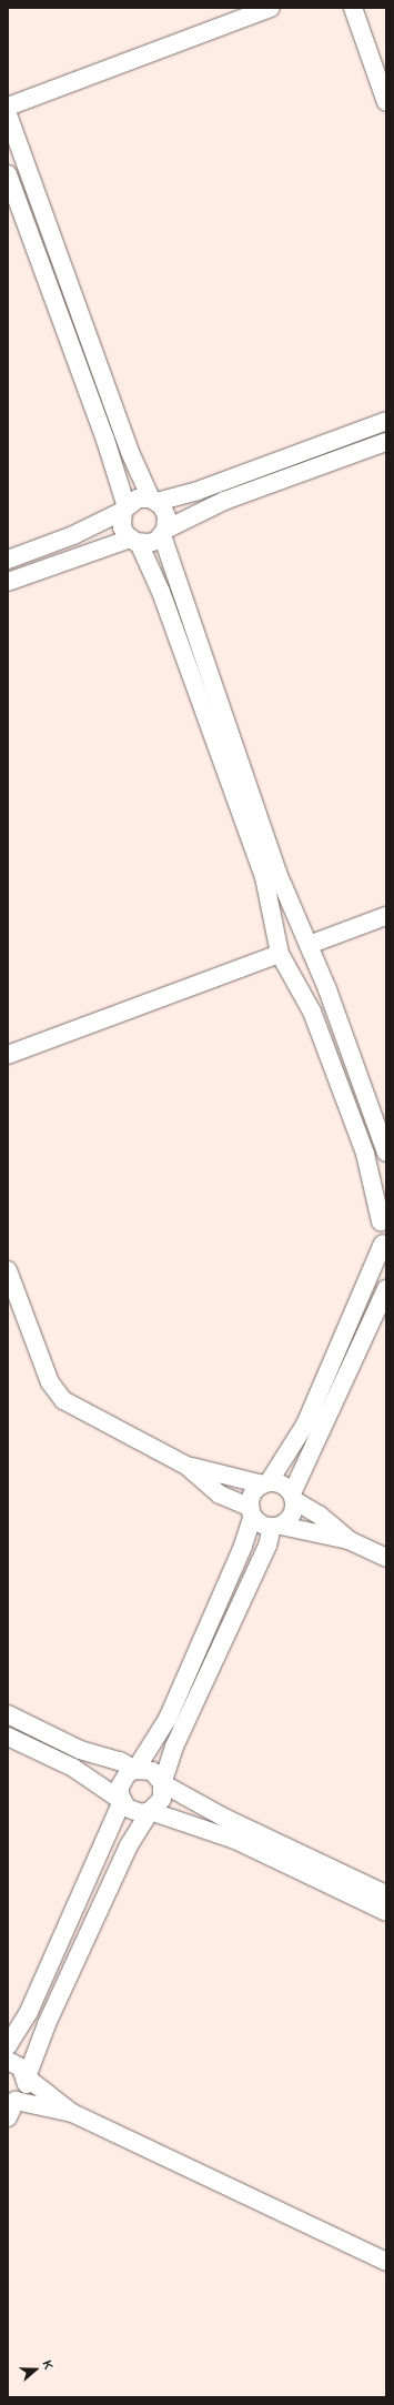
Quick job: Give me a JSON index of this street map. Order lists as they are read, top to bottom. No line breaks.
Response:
{"north":"right"}
